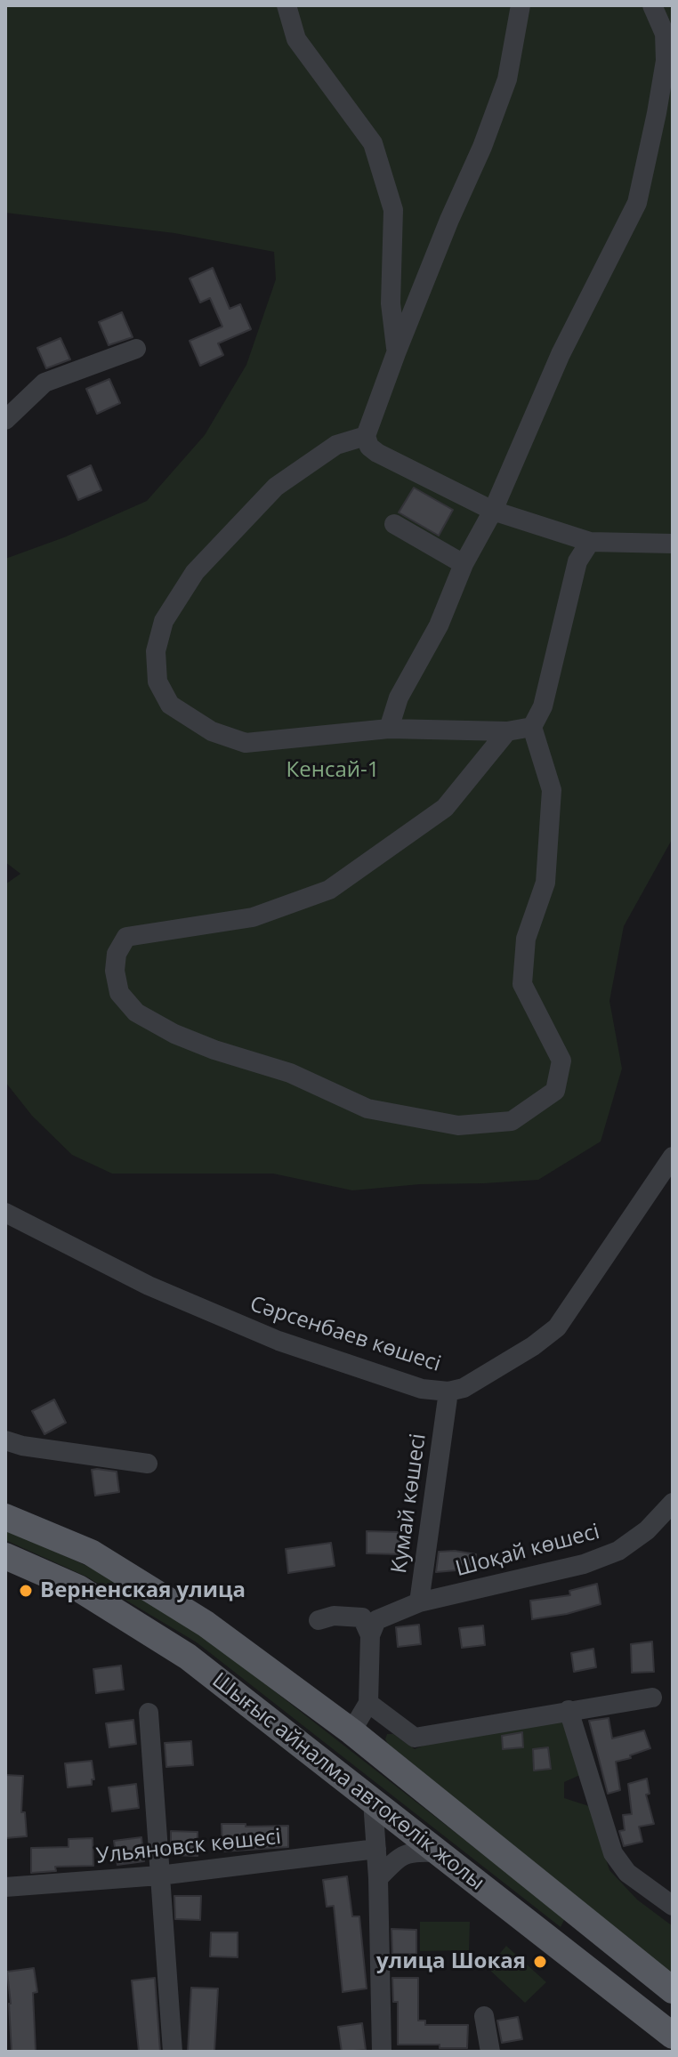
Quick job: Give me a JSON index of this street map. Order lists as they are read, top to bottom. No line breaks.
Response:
{"streets":{"main road":["Шығыс айналма автокөлік жолы"],"street":["Сәрсенбаев көшесі","Кумай көшесі","Шоқай көшесі","Ульяновск көшесі"]},"crossings":[["Сәрсенбаев көшесі","Кумай көшесі"],["Кумай көшесі","Шоқай көшесі"]],"parks":["Кенсай-1"],"places":["Верненская улица","улица Шокая"]}
